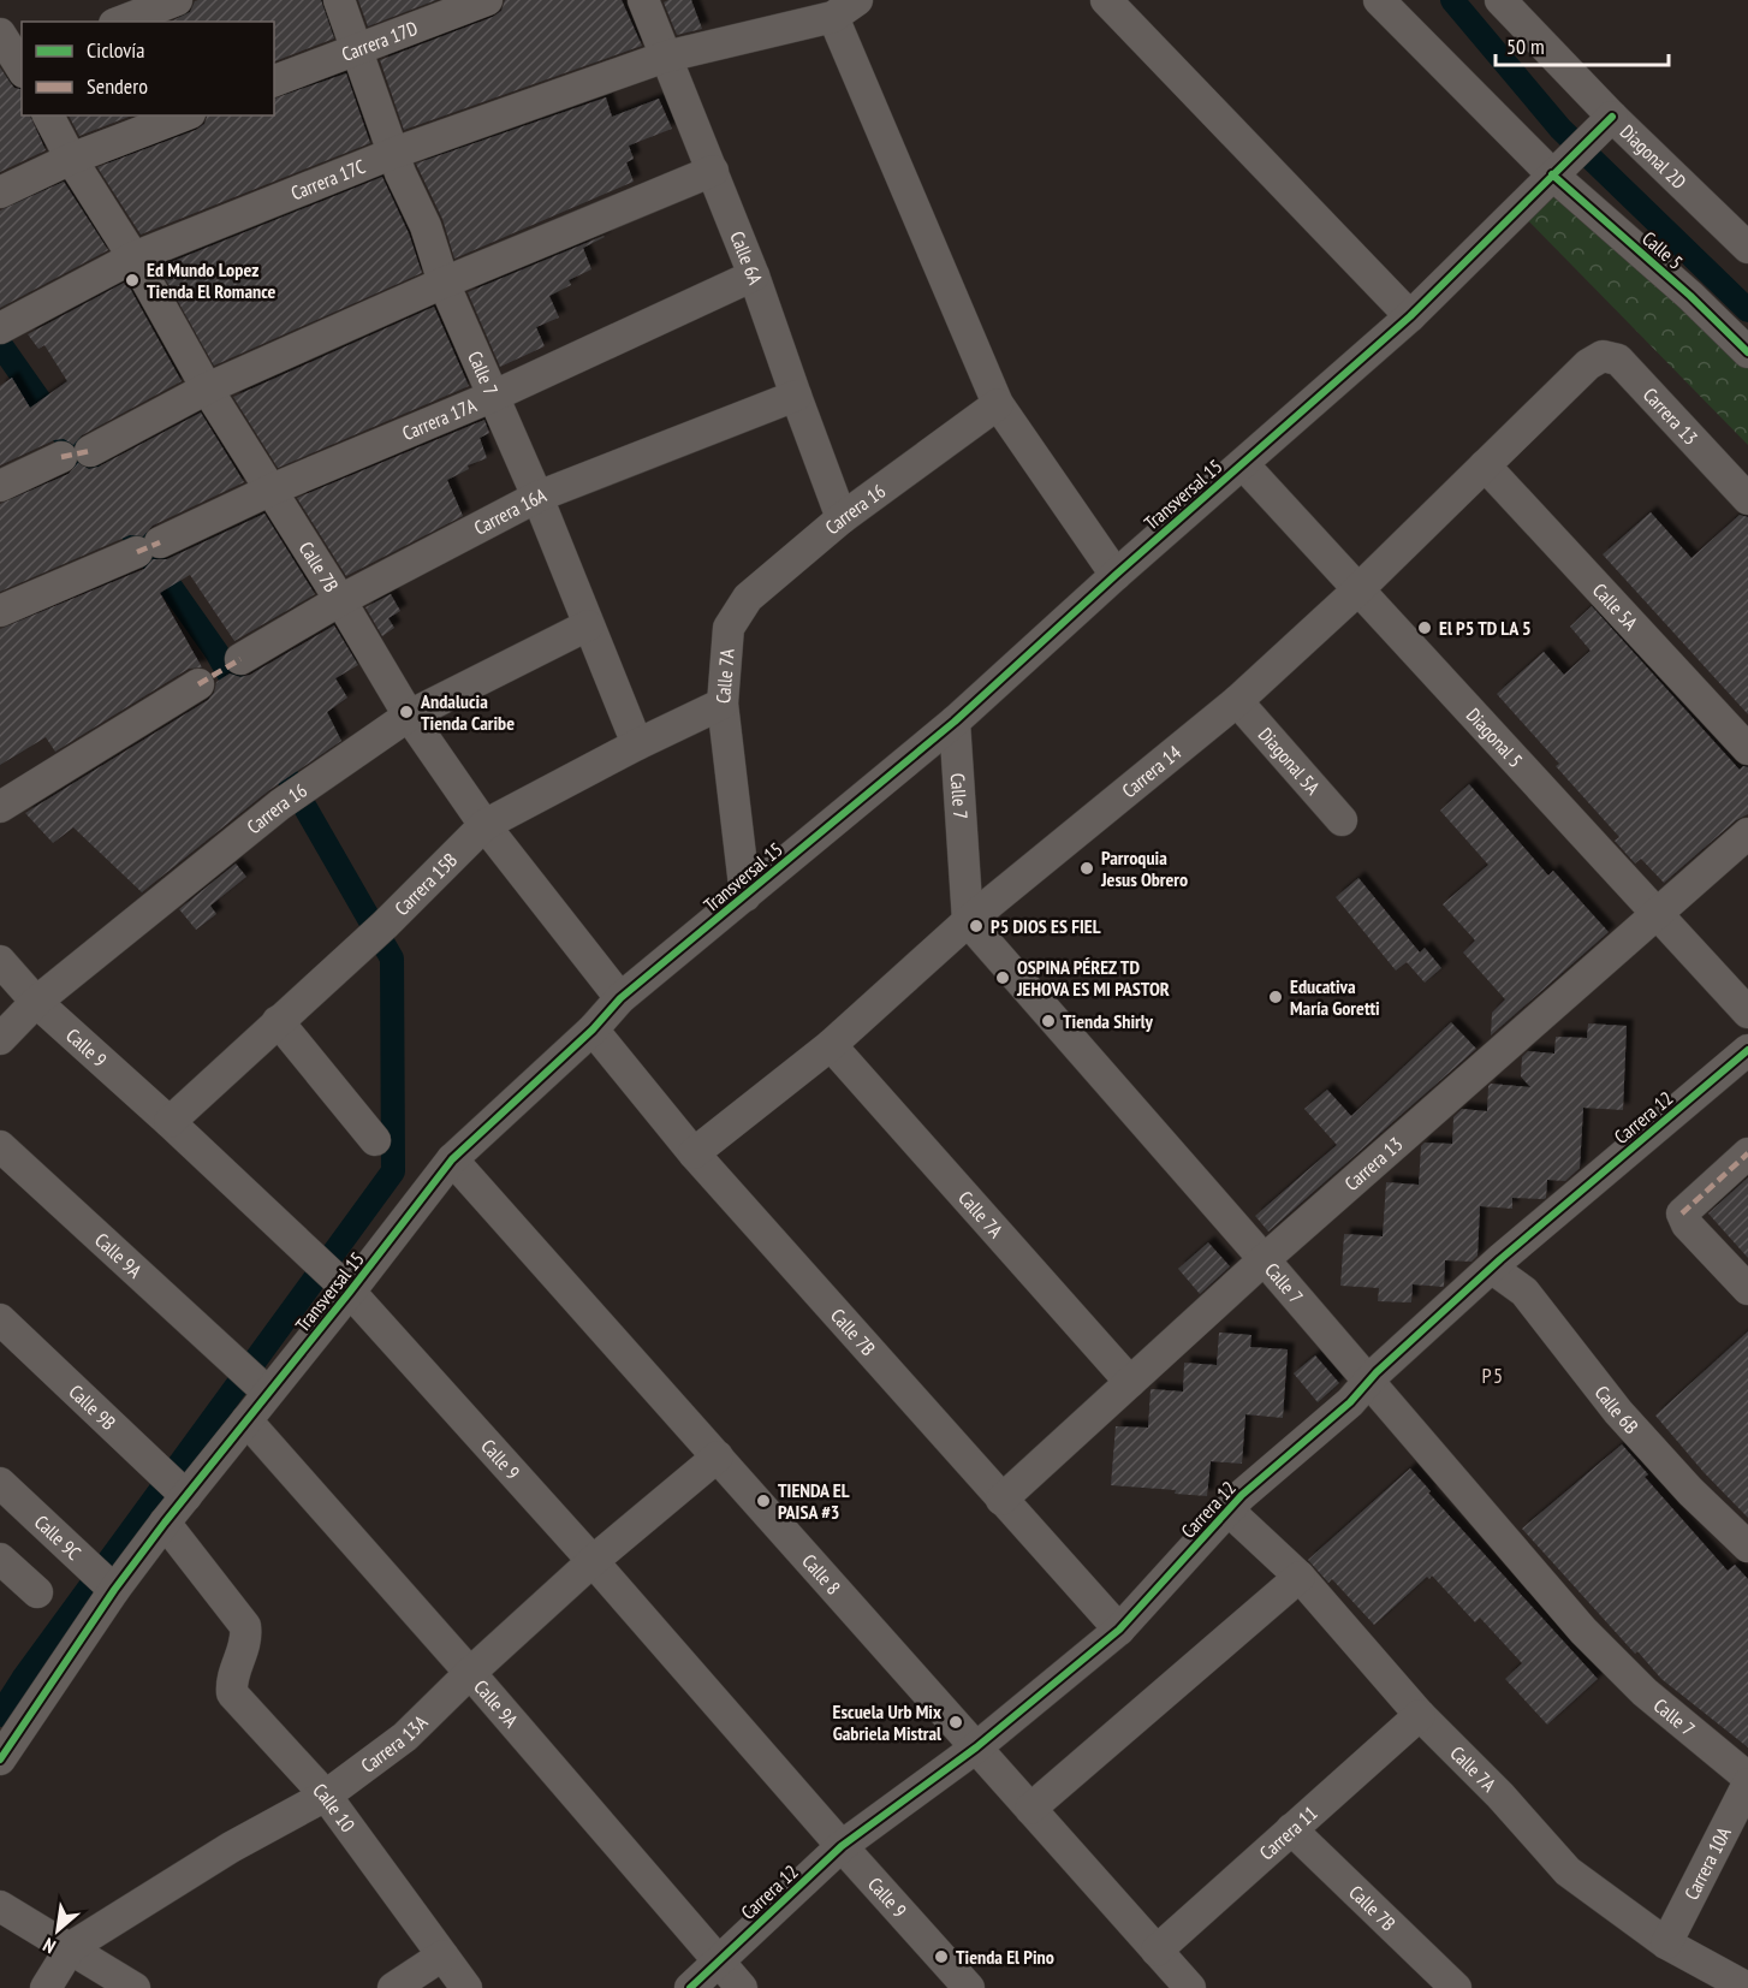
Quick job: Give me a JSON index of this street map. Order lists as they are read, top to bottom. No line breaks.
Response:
{"streets":{"street":["Carrera 17D","Diagonal 2D","Carrera 17C","Calle 5","Calle 6A","Calle 7","Carrera 13","Carrera 17A","Transversal 15","Carrera 16","Carrera 16A","Calle 7B","Calle 5A","Calle 7A","Diagonal 5","Diagonal 5A","Carrera 14","Carrera 15B","Calle 9","Carrera 12","Calle 9A","Calle 9B","Calle 6B","Calle 9C","Calle 8","Carrera 13A","Calle 10","Carrera 11","Carrera 10A"]},"crossings":[["Carrera 17D","Calle 7"],["Diagonal 2D","Transversal 15"],["Carrera 17C","Calle 6A"],["Carrera 17C","Calle 7"],["Carrera 17C","Calle 7B"],["Calle 5","Transversal 15"],["Calle 6A","Carrera 17A"],["Calle 6A","Carrera 16"],["Calle 6A","Carrera 16A"],["Calle 7","Carrera 13"],["Calle 7","Carrera 17A"],["Calle 7","Transversal 15"],["Calle 7","Carrera 16"],["Calle 7","Carrera 16A"],["Calle 7","Carrera 14"],["Calle 7","Carrera 15B"],["Calle 7","Carrera 12"],["Carrera 13","Calle 7B"],["Carrera 13","Calle 7A"],["Carrera 13","Diagonal 5"],["Carrera 13","Carrera 14"],["Carrera 17A","Calle 7B"],["Transversal 15","Calle 7B"],["Transversal 15","Calle 7A"],["Transversal 15","Diagonal 5"],["Transversal 15","Calle 9"],["Transversal 15","Calle 9A"],["Transversal 15","Calle 9B"],["Transversal 15","Calle 9C"],["Transversal 15","Calle 8"],["Transversal 15","Calle 10"],["Carrera 16","Calle 7B"],["Carrera 16","Calle 7A"],["Carrera 16","Calle 9"],["Carrera 16A","Calle 7B"],["Calle 7B","Carrera 14"],["Calle 7B","Carrera 15B"],["Calle 7B","Carrera 12"],["Calle 7B","Carrera 11"],["Calle 5A","Carrera 14"],["Calle 7A","Carrera 14"],["Calle 7A","Carrera 15B"],["Calle 7A","Carrera 12"],["Calle 7A","Carrera 11"],["Calle 7A","Carrera 10A"],["Diagonal 5","Carrera 14"],["Diagonal 5A","Carrera 14"],["Carrera 15B","Calle 9"],["Calle 9","Carrera 12"],["Calle 9","Carrera 13A"],["Carrera 12","Calle 9A"],["Carrera 12","Calle 6B"],["Carrera 12","Calle 8"],["Calle 9A","Carrera 13A"],["Calle 8","Carrera 13A"],["Calle 8","Carrera 11"],["Carrera 13A","Calle 10"]],"districts":["P5"],"places":["Ed Mundo Lopez Tienda El Romance","El P5 TD LA 5","Andalucia Tienda Caribe","Parroquia Jesus Obrero","P5 DIOS ES FIEL","OSPINA PÉREZ TD JEHOVA ES MI PASTOR","Educativa María Goretti","Tienda Shirly","TIENDA EL PAISA #3","Escuela Urb Mix Gabriela Mistral","Tienda El Pino"],"legend":["Ciclovía","Sendero"],"scale_bar":"50 m","north":"bottom left"}
